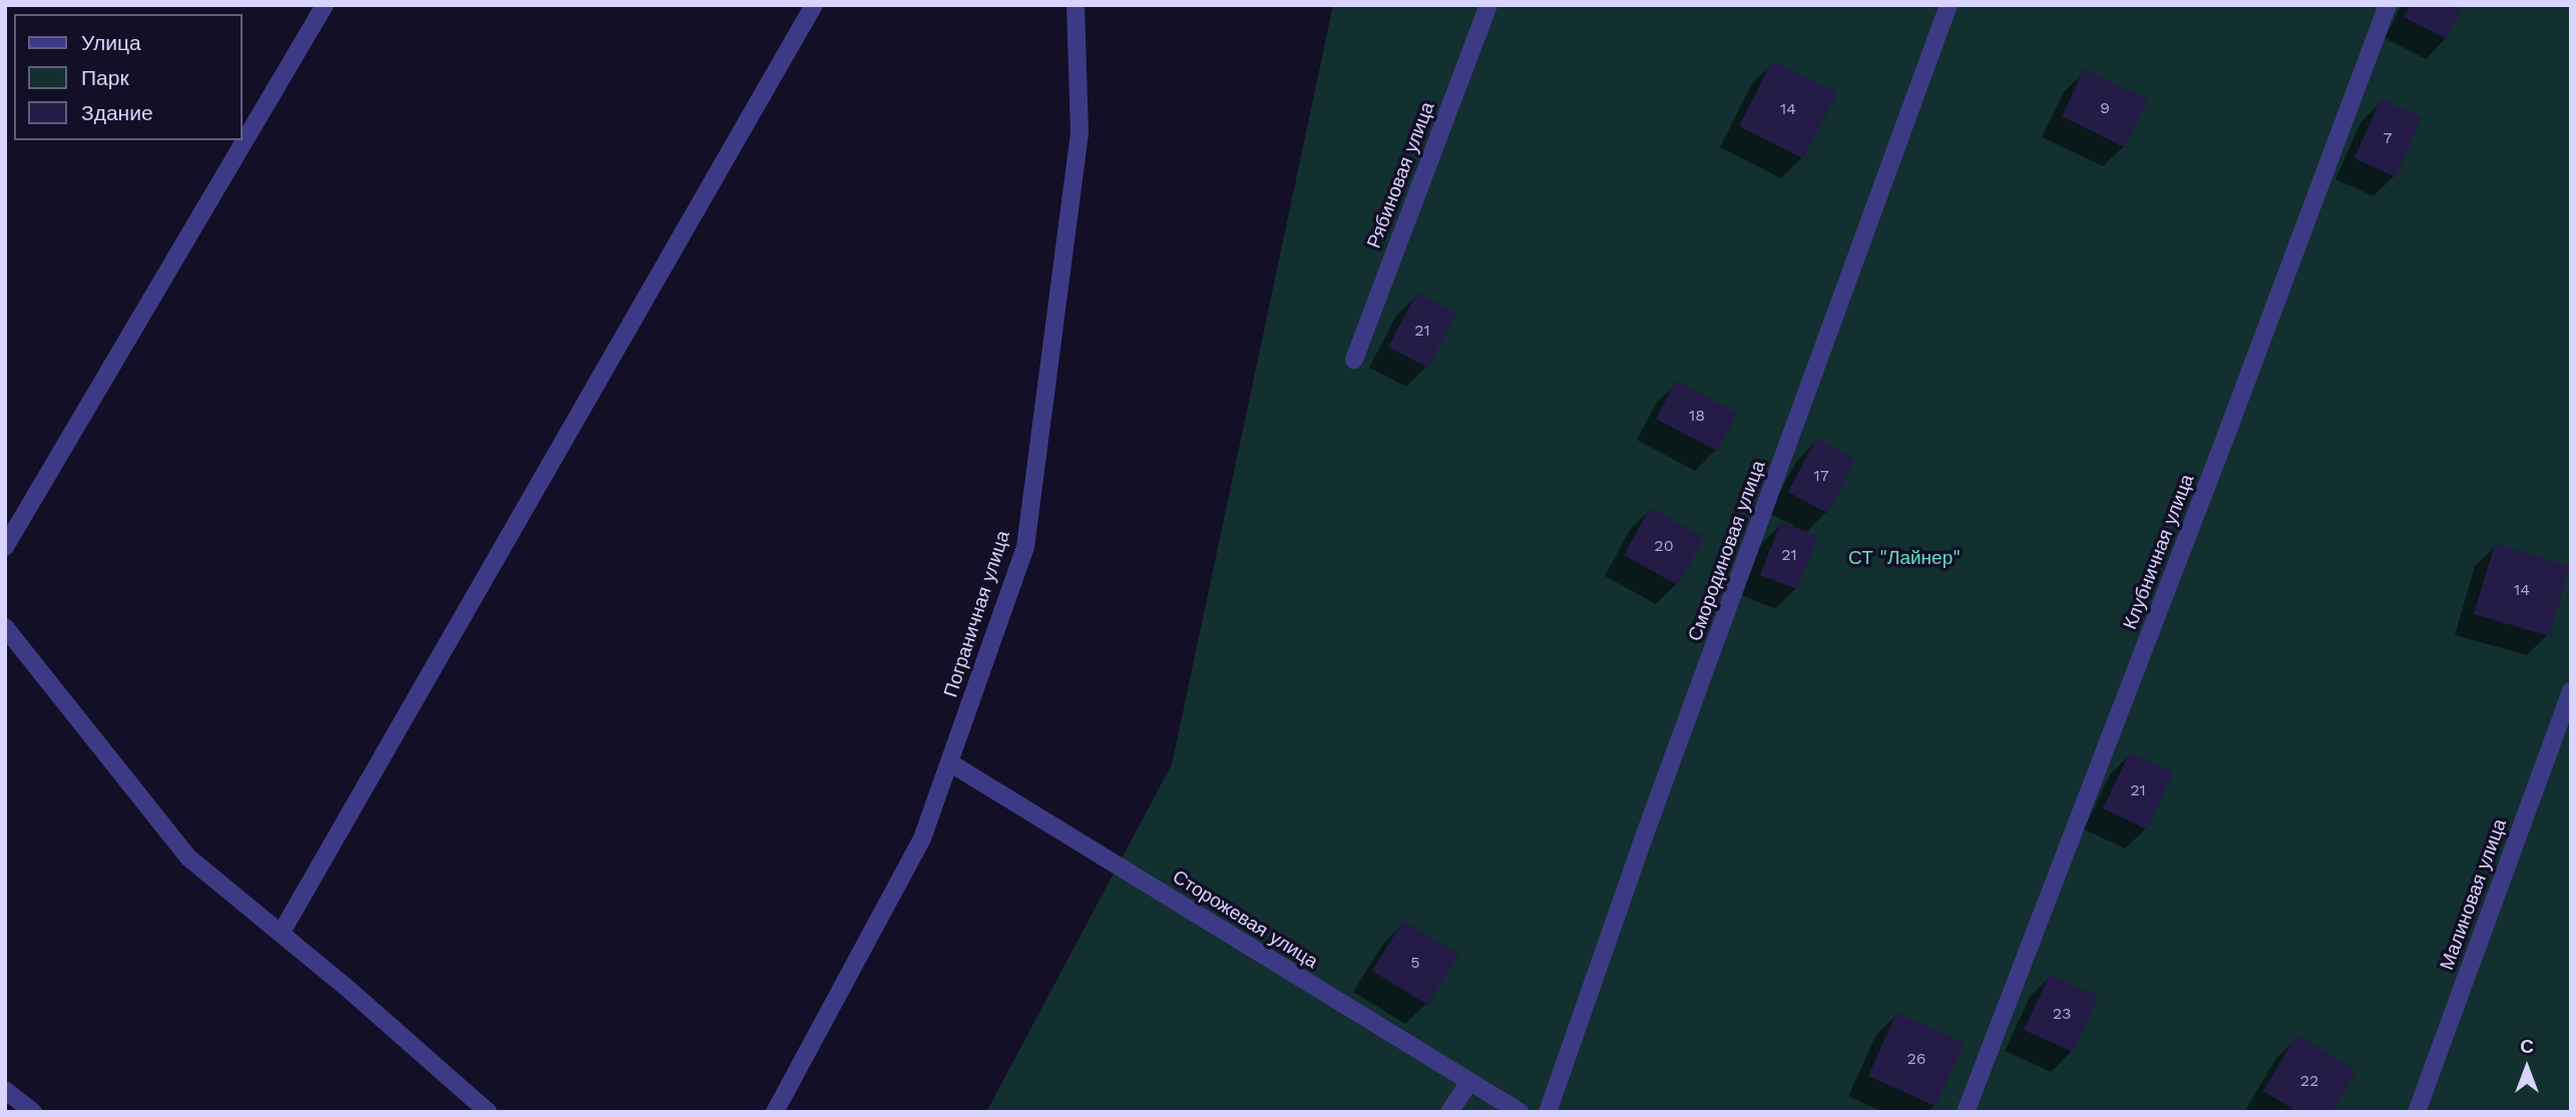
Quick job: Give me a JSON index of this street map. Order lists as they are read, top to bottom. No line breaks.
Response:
{"streets":{"street":["Рябиновая улица","Смородиновая улица","Клубничная улица","Пограничная улица","Малиновая улица","Сторожевая улица"]},"crossings":[["Пограничная улица","Сторожевая улица"]],"parks":["СТ \"Лайнер\""],"house_numbers":["9","14","7","21","18","17","20","21","14","21","5","23","26","22"],"legend":["Улица","Парк","Здание"],"north":"top"}
